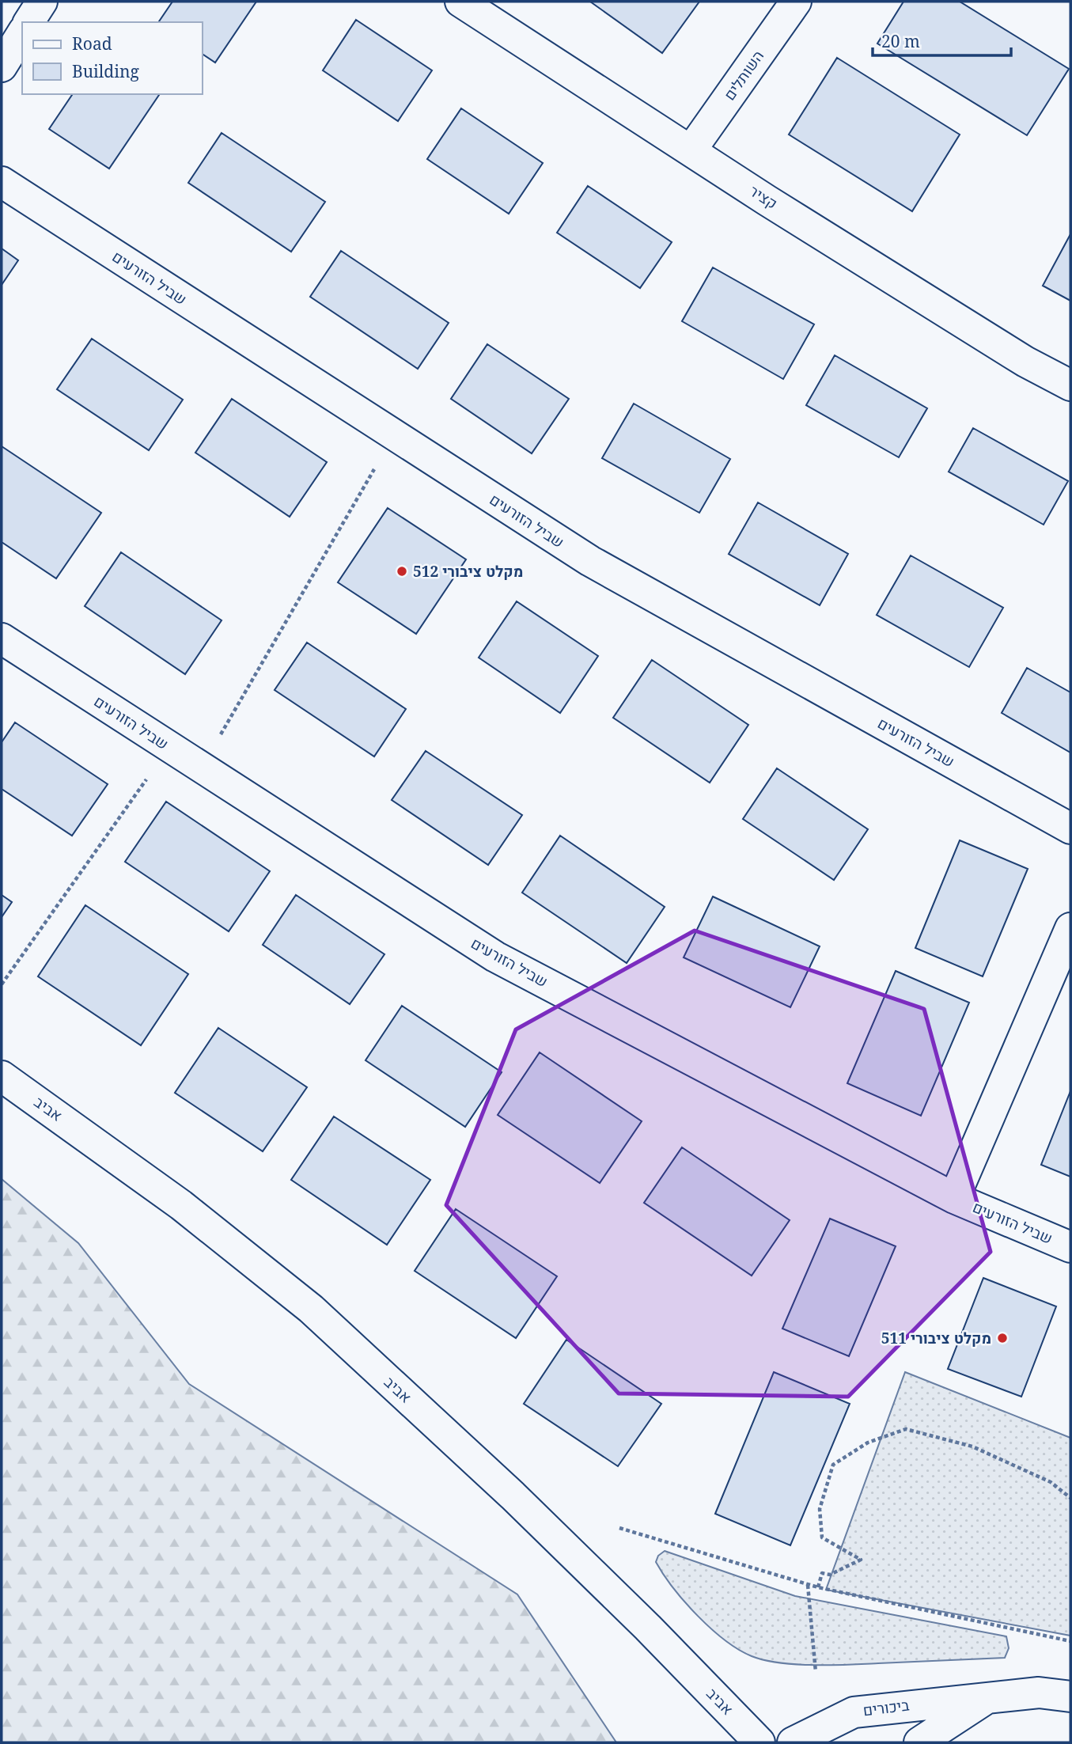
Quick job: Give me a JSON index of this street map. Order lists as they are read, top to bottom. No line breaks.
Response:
{"streets":{"street":["השותלים","קציר","שביל הזורעים","אביב","ביכורים"]},"crossings":[["השותלים","קציר"]],"places":["מקלט ציבורי 512","מקלט ציבורי 511"],"legend":["Road","Building"],"scale_bar":"20 m"}
